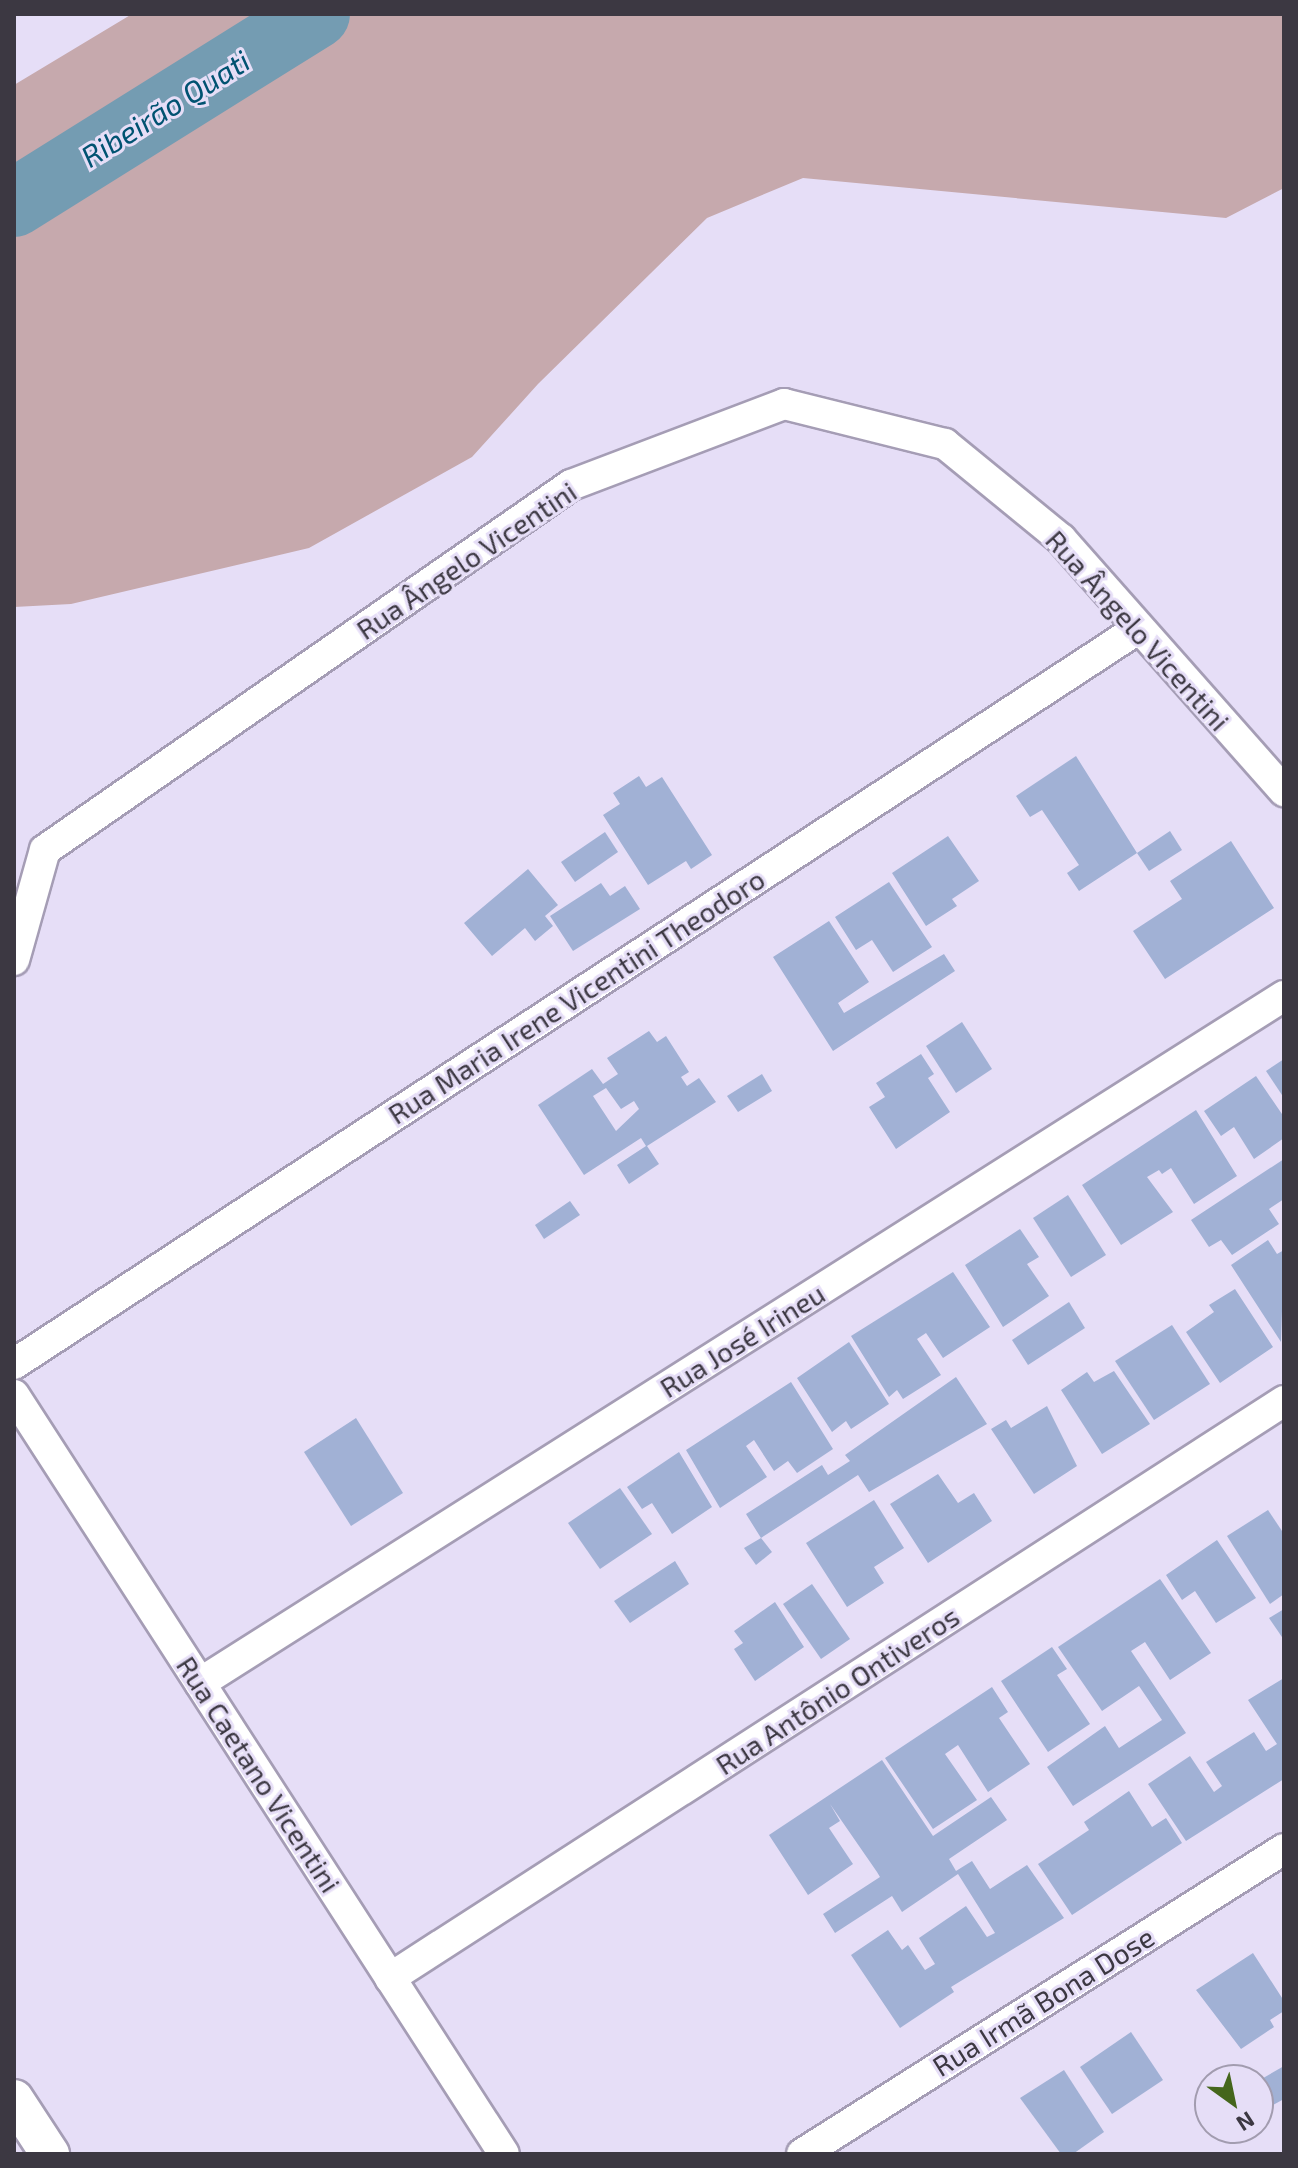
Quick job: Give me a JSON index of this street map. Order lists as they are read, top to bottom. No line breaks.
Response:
{"streets":{"street":["Rua Ângelo Vicentini","Rua Maria Irene Vicentini Theodoro","Rua José Irineu","Rua Antônio Ontiveros","Rua Caetano Vicentini","Rua Irmã Bona Dose"]},"crossings":[["Rua Ângelo Vicentini","Rua Maria Irene Vicentini Theodoro"],["Rua José Irineu","Rua Caetano Vicentini"],["Rua Antônio Ontiveros","Rua Caetano Vicentini"]],"water":["Ribeirão Quati"],"north":"bottom right"}
